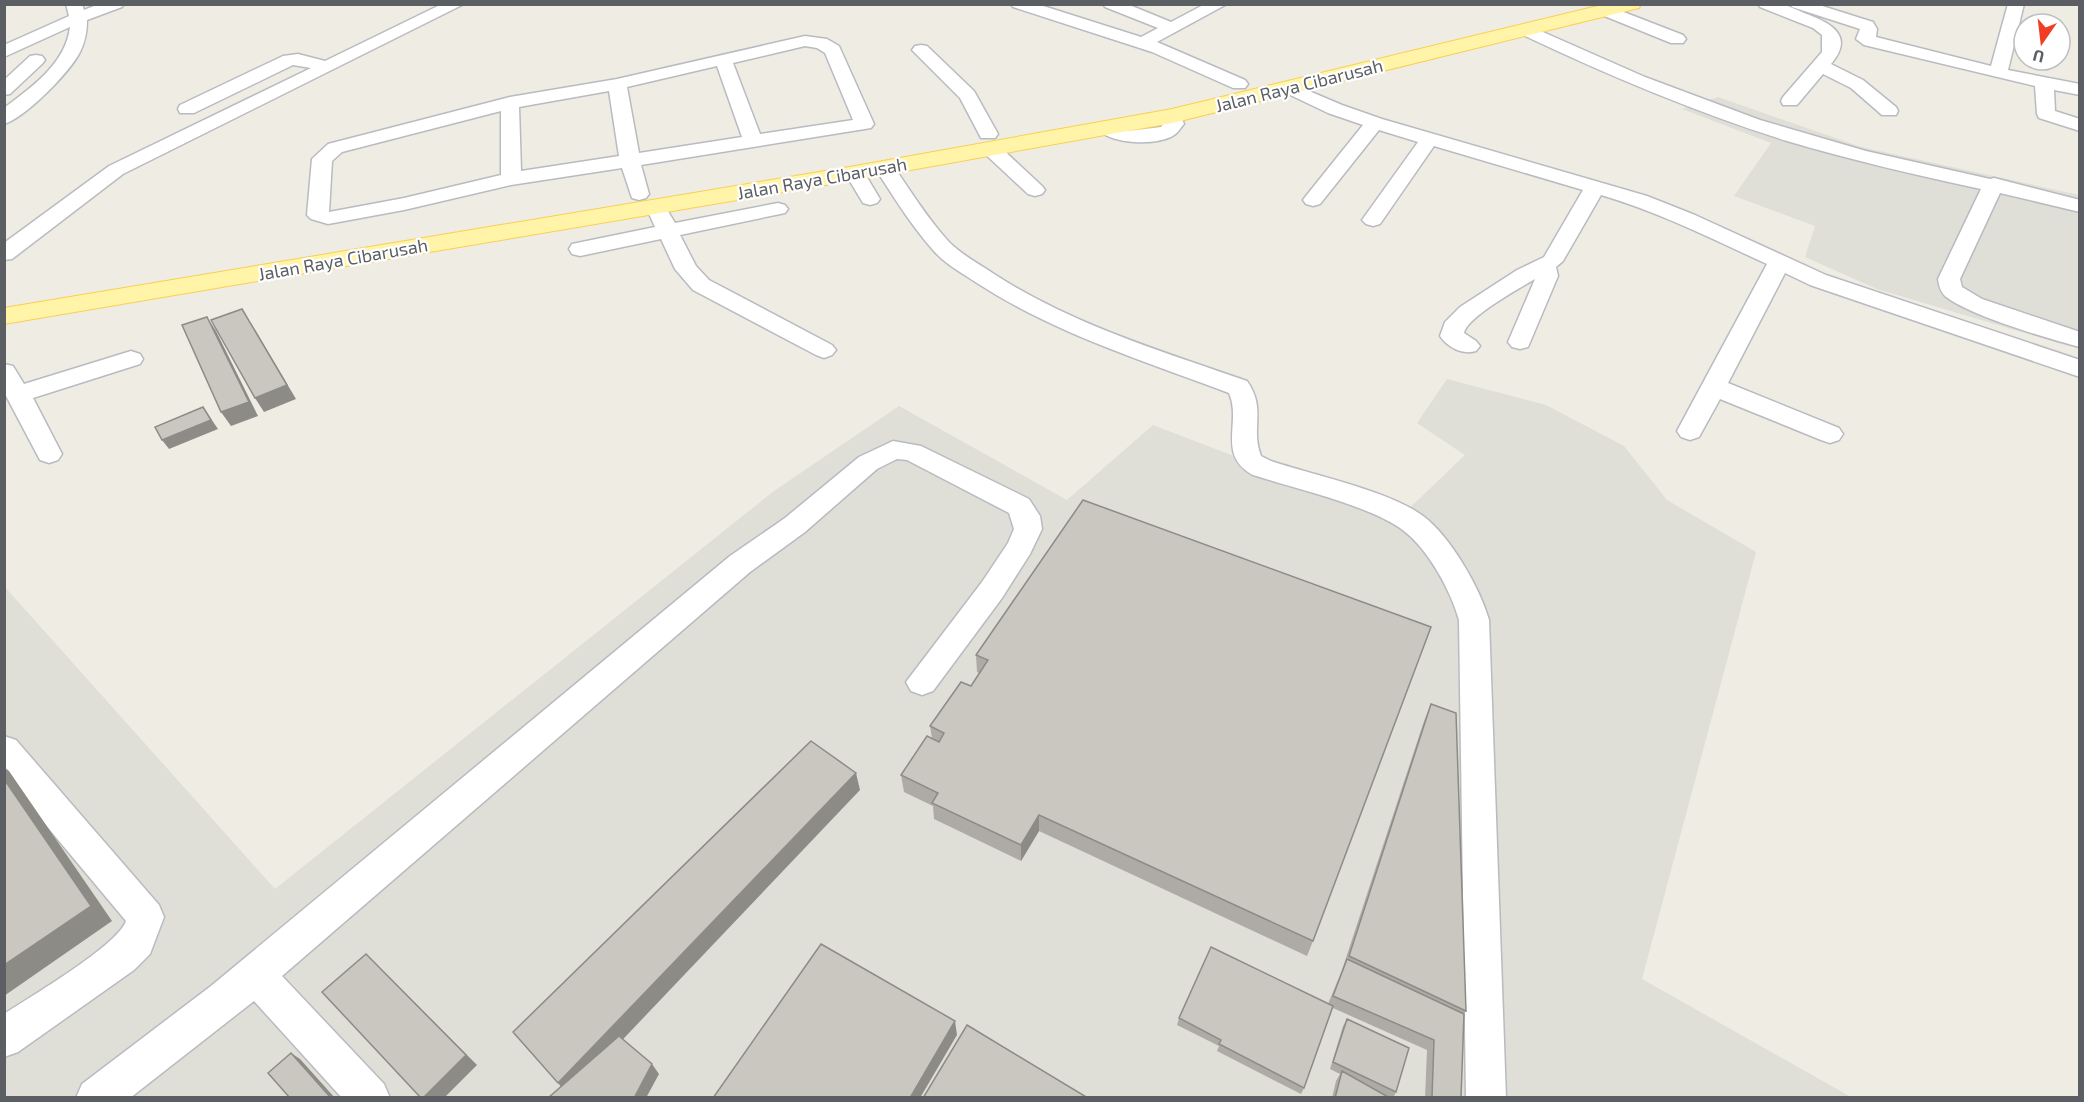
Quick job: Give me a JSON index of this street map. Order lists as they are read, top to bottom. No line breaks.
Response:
{"streets":{"main road":["Jalan Raya Cibarusah"]},"north":"bottom"}
